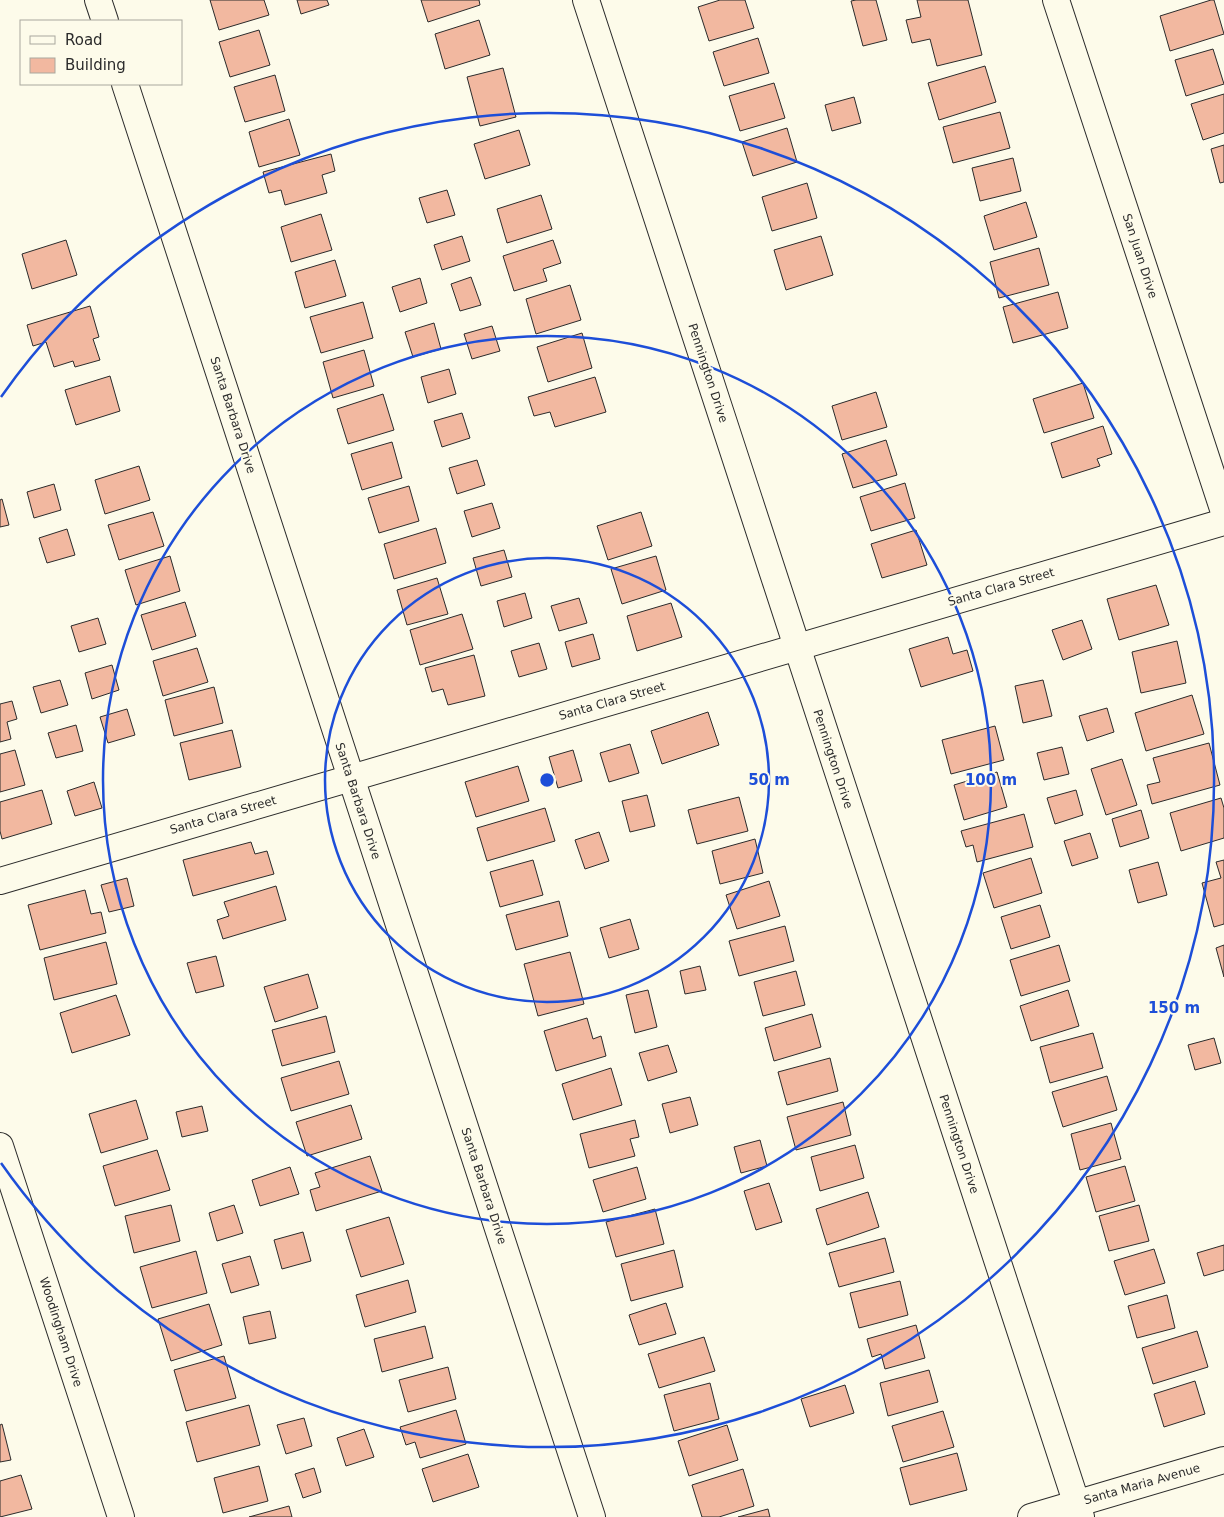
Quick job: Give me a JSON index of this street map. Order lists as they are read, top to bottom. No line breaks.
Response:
{"streets":{"street":["San Juan Drive","Pennington Drive","Santa Barbara Drive","Santa Clara Street","Woodingham Drive","Santa Maria Avenue"]},"crossings":[["Pennington Drive","Santa Clara Street"],["Pennington Drive","Santa Maria Avenue"],["Santa Barbara Drive","Santa Clara Street"]],"legend":["Road","Building"],"rings":["50 m","100 m","150 m"]}
